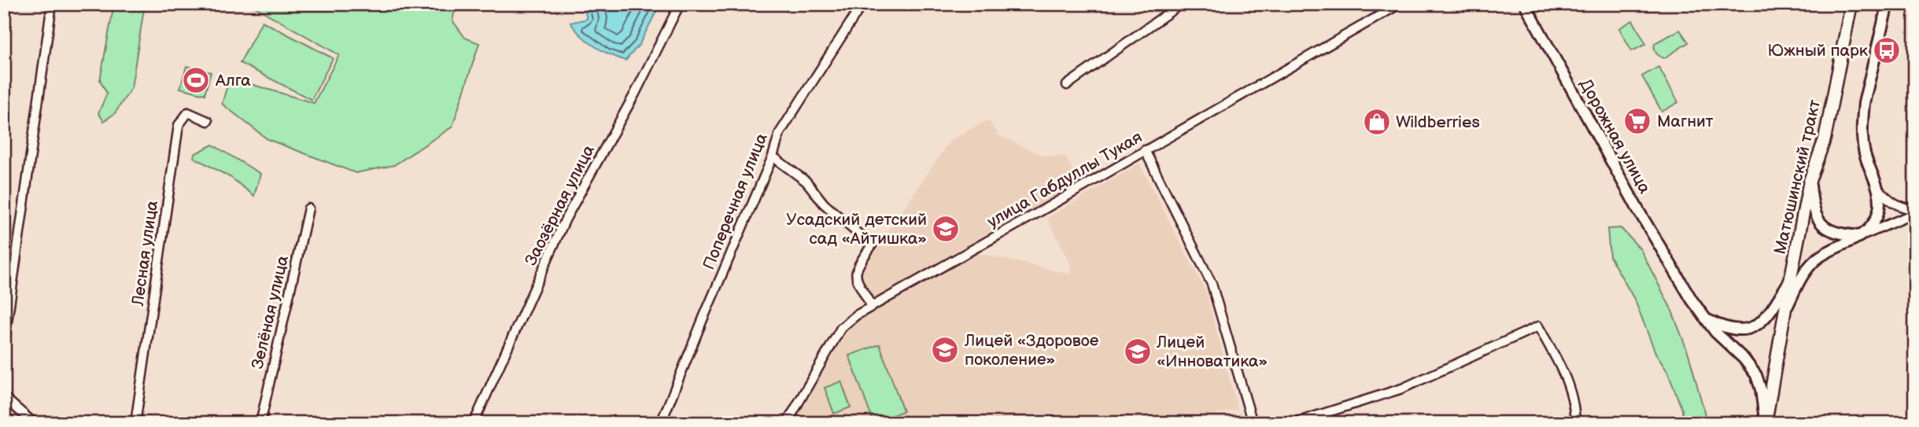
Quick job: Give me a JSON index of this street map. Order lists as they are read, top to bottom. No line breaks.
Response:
{"streets":{"main road":["Матюшинский тракт"],"street":["Дорожная улица","улица Габдуллы Тукая","Поперечная улица","Заозёрная улица","Лесная улица","Зелёная улица"]},"crossings":[["Дорожная улица","Матюшинский тракт"]],"places":{"bus stop":["Южный парк"],"sports":["Алга"],"supermarket":["Магнит"],"shop":["Wildberries"],"school or university":["Усадский детский сад «Айтишка»","Лицей «Здоровое поколение»","Лицей «Инноватика»"]}}
